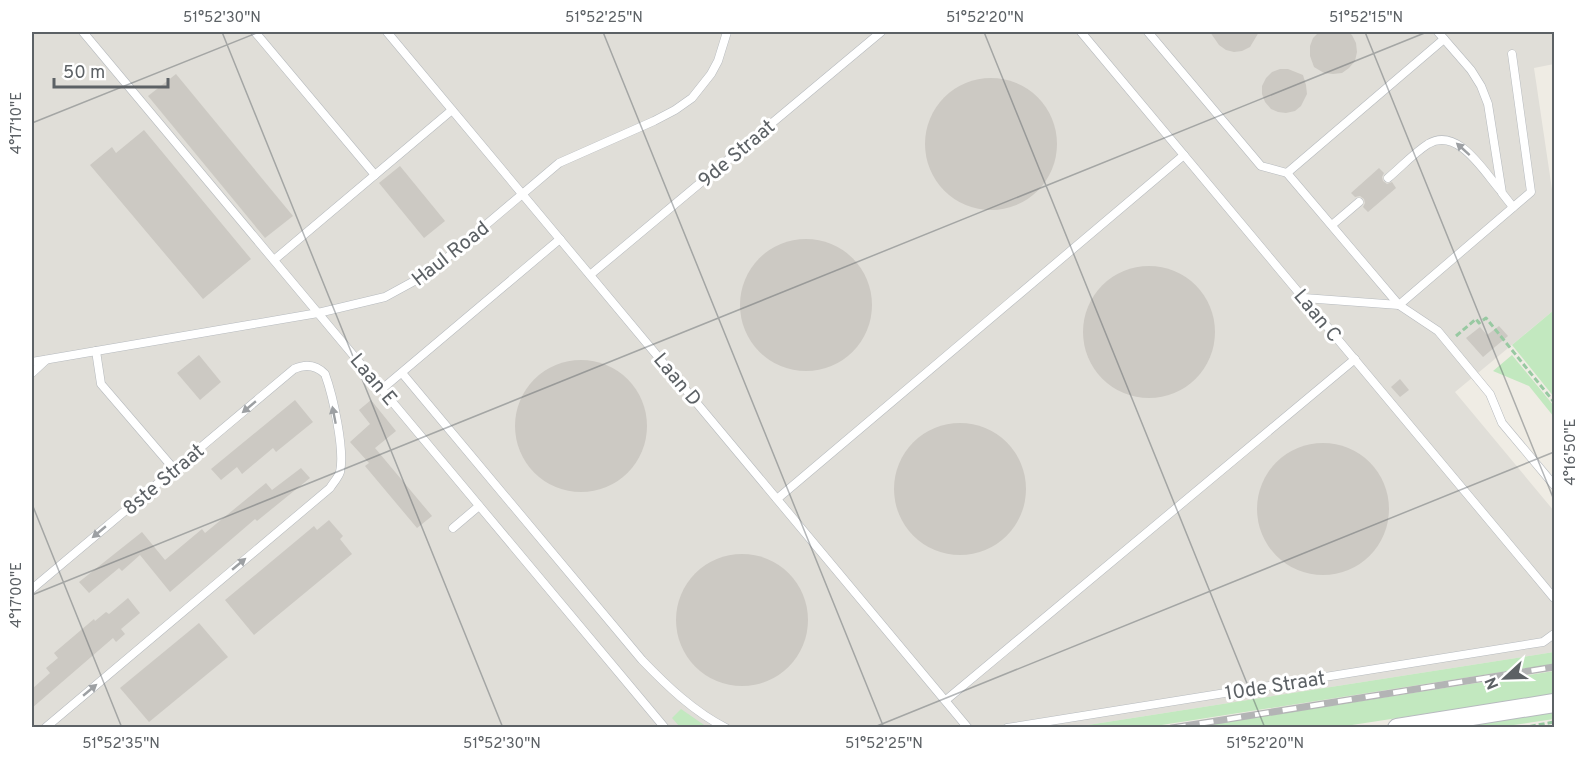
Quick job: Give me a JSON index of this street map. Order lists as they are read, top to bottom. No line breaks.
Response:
{"streets":{"lane":["9de Straat","Haul Road","Laan C","Laan E","Laan D","8ste Straat","10de Straat"]},"crossings":[["9de Straat","Laan D"],["Haul Road","Laan E"],["Haul Road","Laan D"]],"scale_bar":"50 m","north":"left","coordinates":["51°52'30\"N","51°52'25\"N","51°52'20\"N","51°52'15\"N","4°17'10\"E","4°16'50\"E","4°17'00\"E","51°52'35\"N"]}
